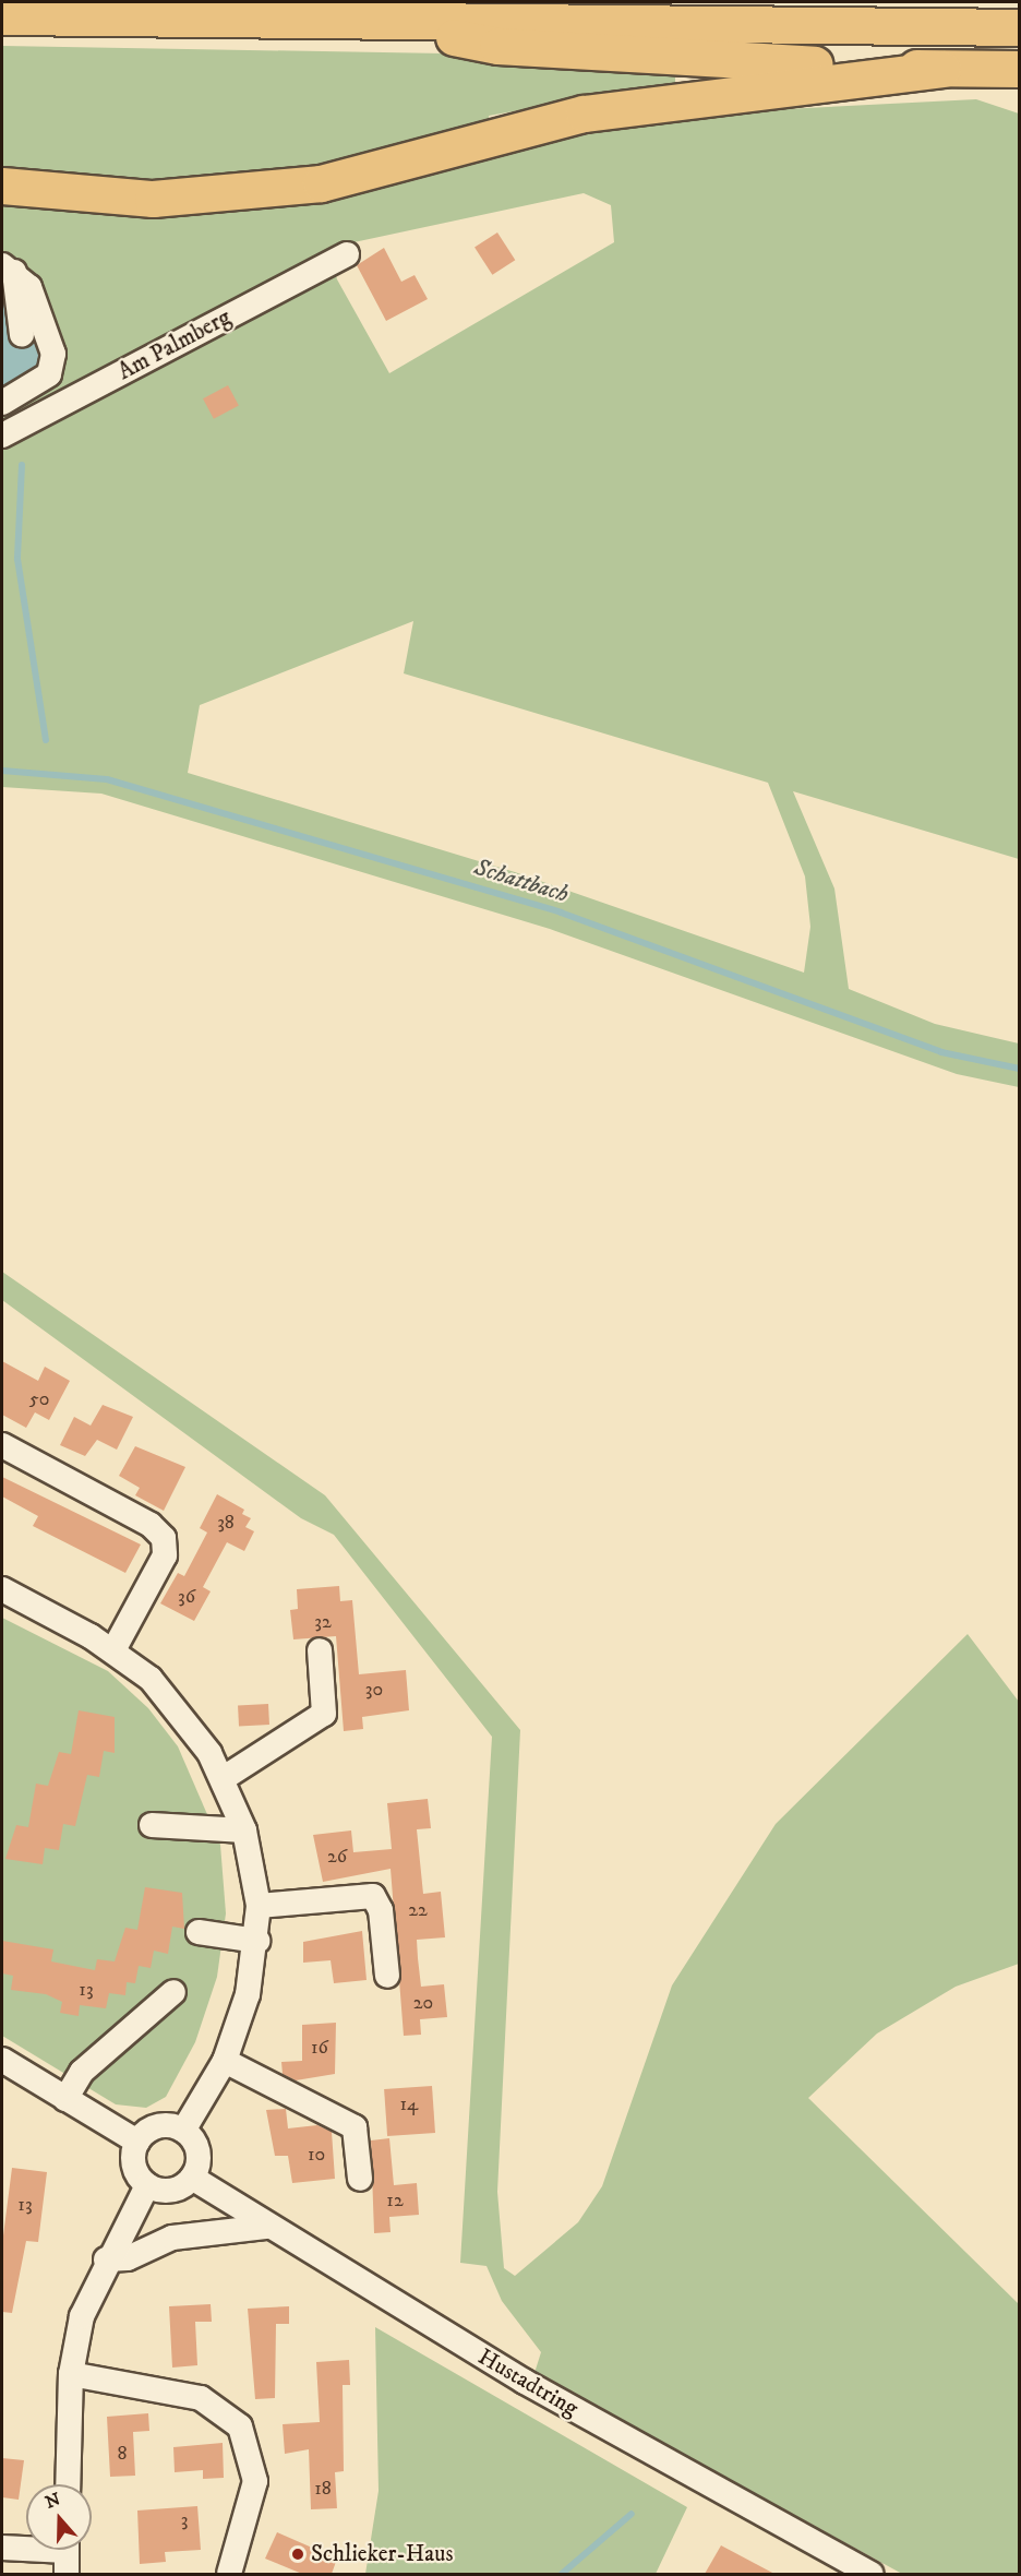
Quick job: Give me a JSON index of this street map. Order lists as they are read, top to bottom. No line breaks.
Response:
{"streets":{"street":["Am Palmberg","Hustadtring"]},"water":["Schattbach"],"places":["Schlieker-Haus"],"house_numbers":["50","38","36","32","30","26","22","13","20","16","14","10","12","13","8","18","3"],"north":"top"}
